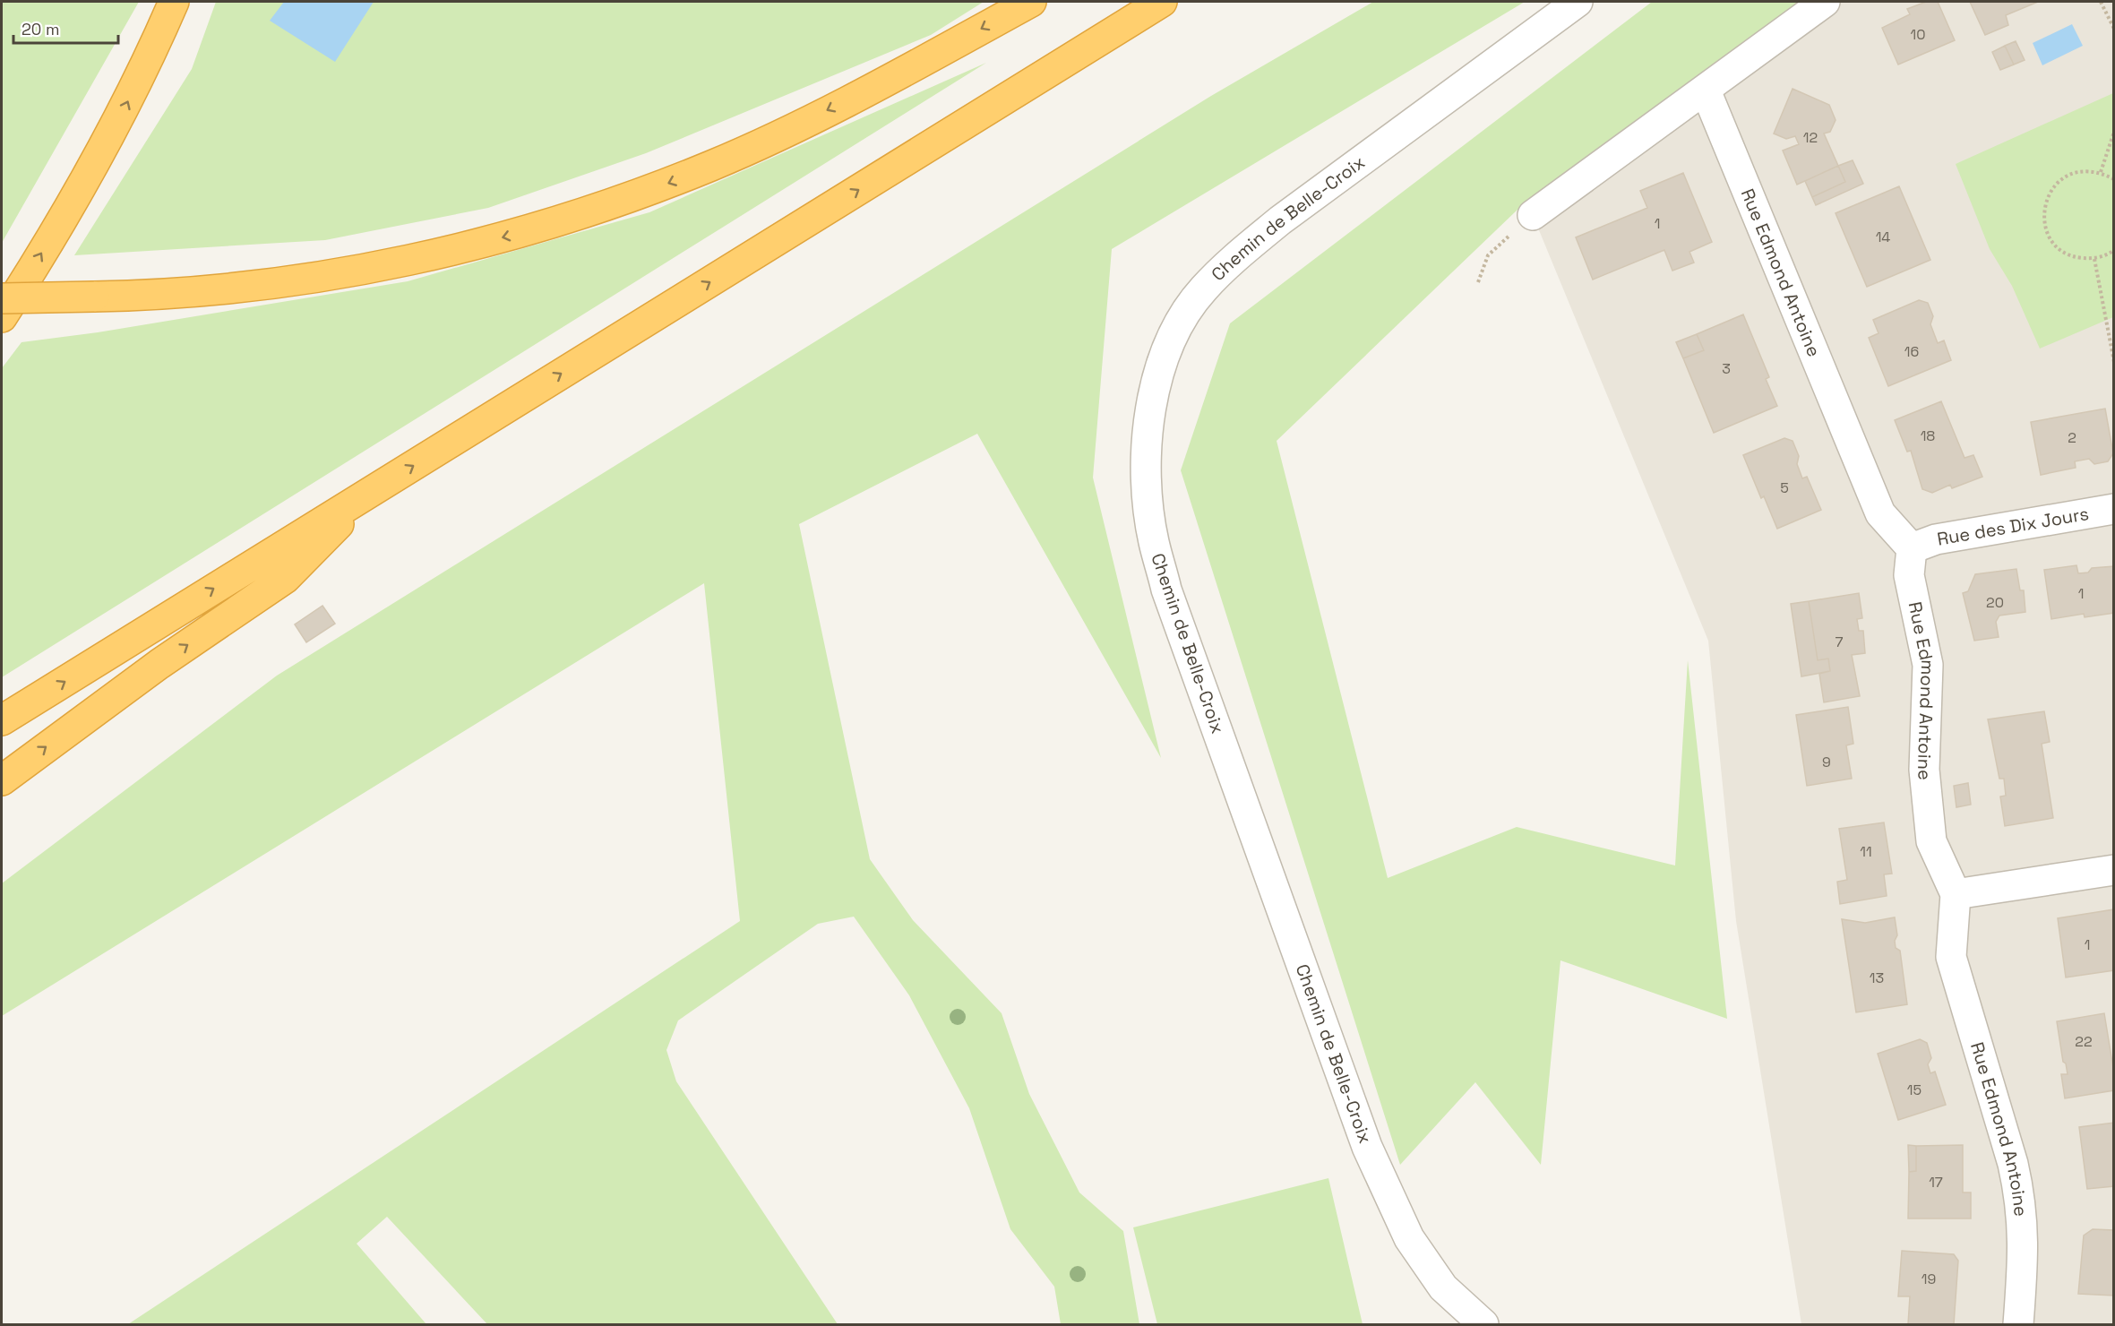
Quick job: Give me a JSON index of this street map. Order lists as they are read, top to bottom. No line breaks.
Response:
{"streets":{"street":["Chemin de Belle-Croix","Rue Edmond Antoine","Rue des Dix Jours"]},"crossings":[["Rue Edmond Antoine","Rue des Dix Jours"]],"house_numbers":["10","12","1","14","16","3","18","2","5","1","20","7","9","11","1","13","22","15","17","19"],"scale_bar":"20 m"}
